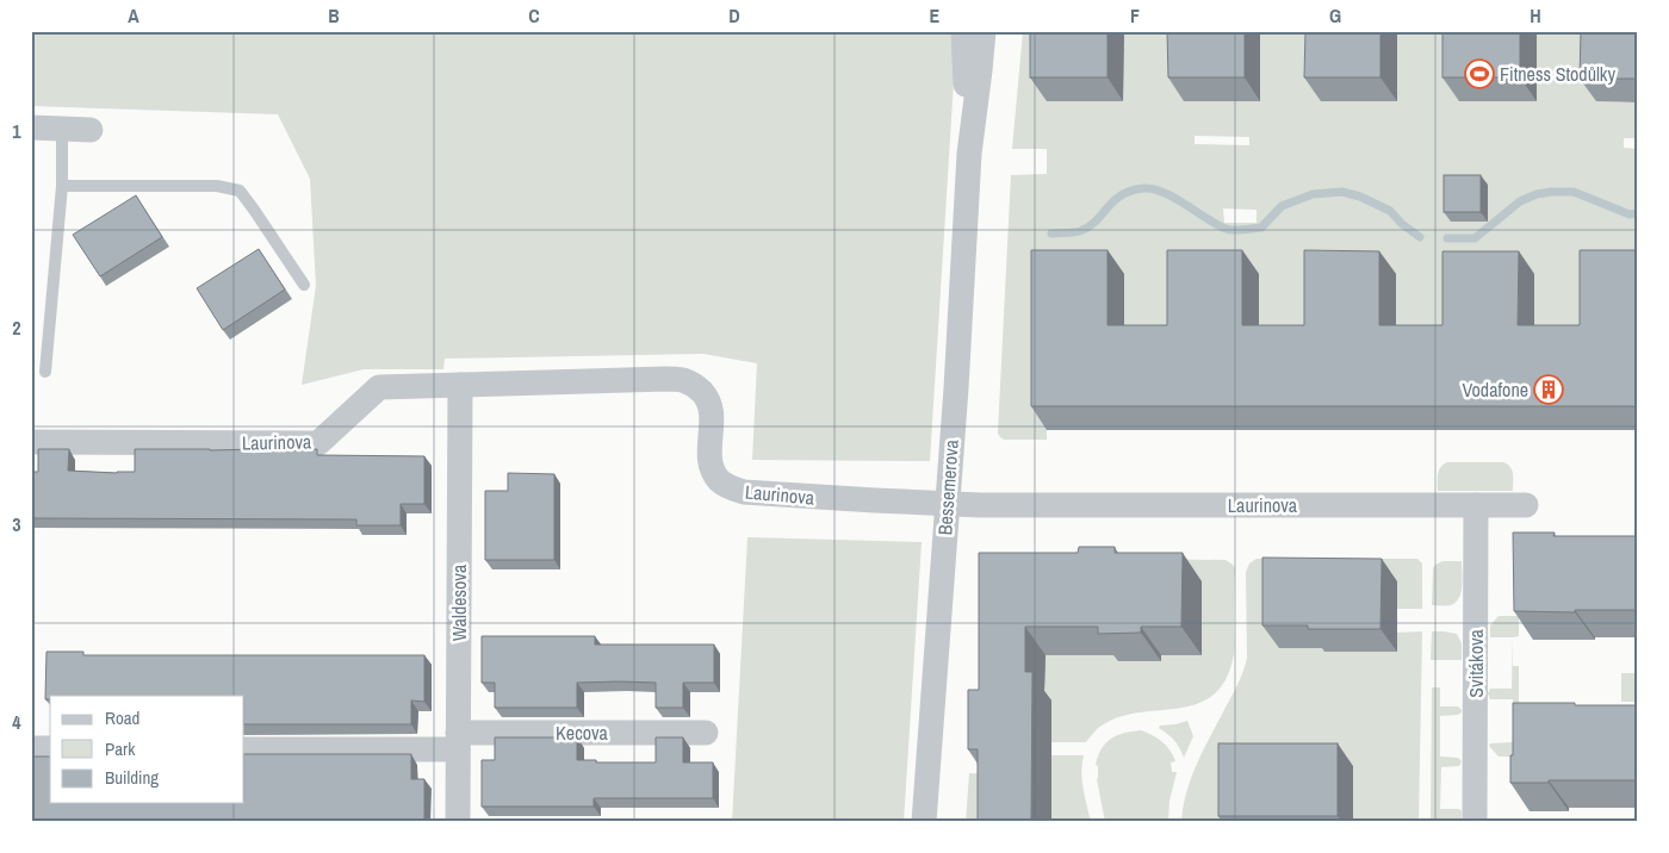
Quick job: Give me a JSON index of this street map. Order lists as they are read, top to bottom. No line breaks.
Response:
{"streets":{"street":["Laurinova","Bessemerova","Waldesova","Svitákova","Kecova"]},"crossings":[["Laurinova","Bessemerova"],["Laurinova","Waldesova"],["Laurinova","Svitákova"],["Waldesova","Kecova"]],"places":{"sports":["Fitness Stodůlky"],"building":["Vodafone"]},"legend":["Road","Park","Building"],"grid":{"columns":["A","B","C","D","E","F","G","H"],"rows":["1","2","3","4"]}}
